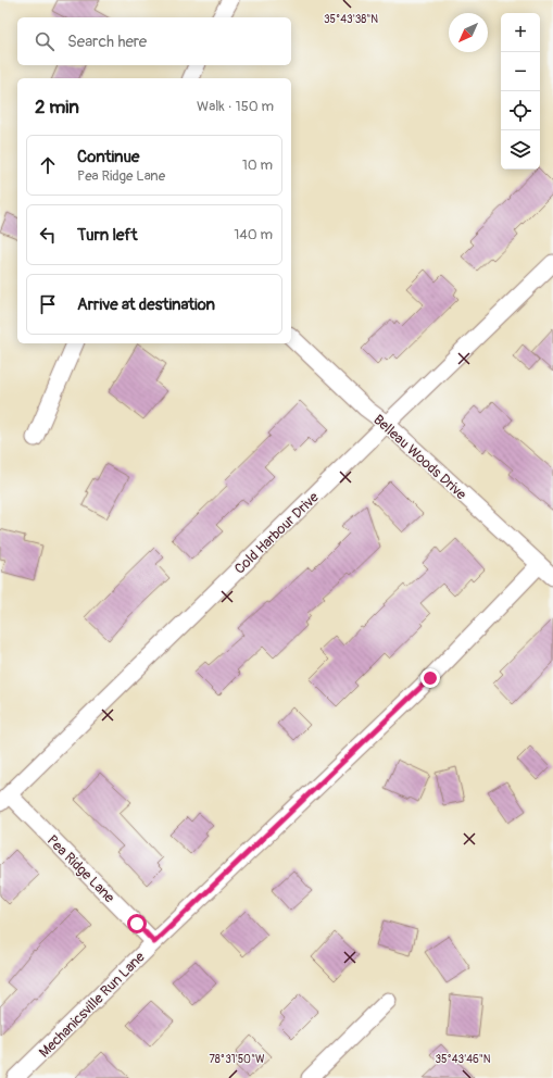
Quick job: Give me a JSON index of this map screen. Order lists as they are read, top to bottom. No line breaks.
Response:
{"streets":{"street":["Belleau Woods Drive","Cold Harbour Drive","Pea Ridge Lane","Mechanicsville Run Lane"]},"crossings":[["Belleau Woods Drive","Cold Harbour Drive"],["Belleau Woods Drive","Mechanicsville Run Lane"],["Cold Harbour Drive","Pea Ridge Lane"],["Pea Ridge Lane","Mechanicsville Run Lane"]],"north":"bottom left","page":{"map_buttons":["+","−"],"search":"Search here","heading":["2 min","Walk · 150 m"],"list":[["Continue","Pea Ridge Lane","10 m"],["Turn left","140 m"],"Arrive at destination"]},"coordinates":["35°43'38\"N","78°31'50\"W","35°43'46\"N"]}
